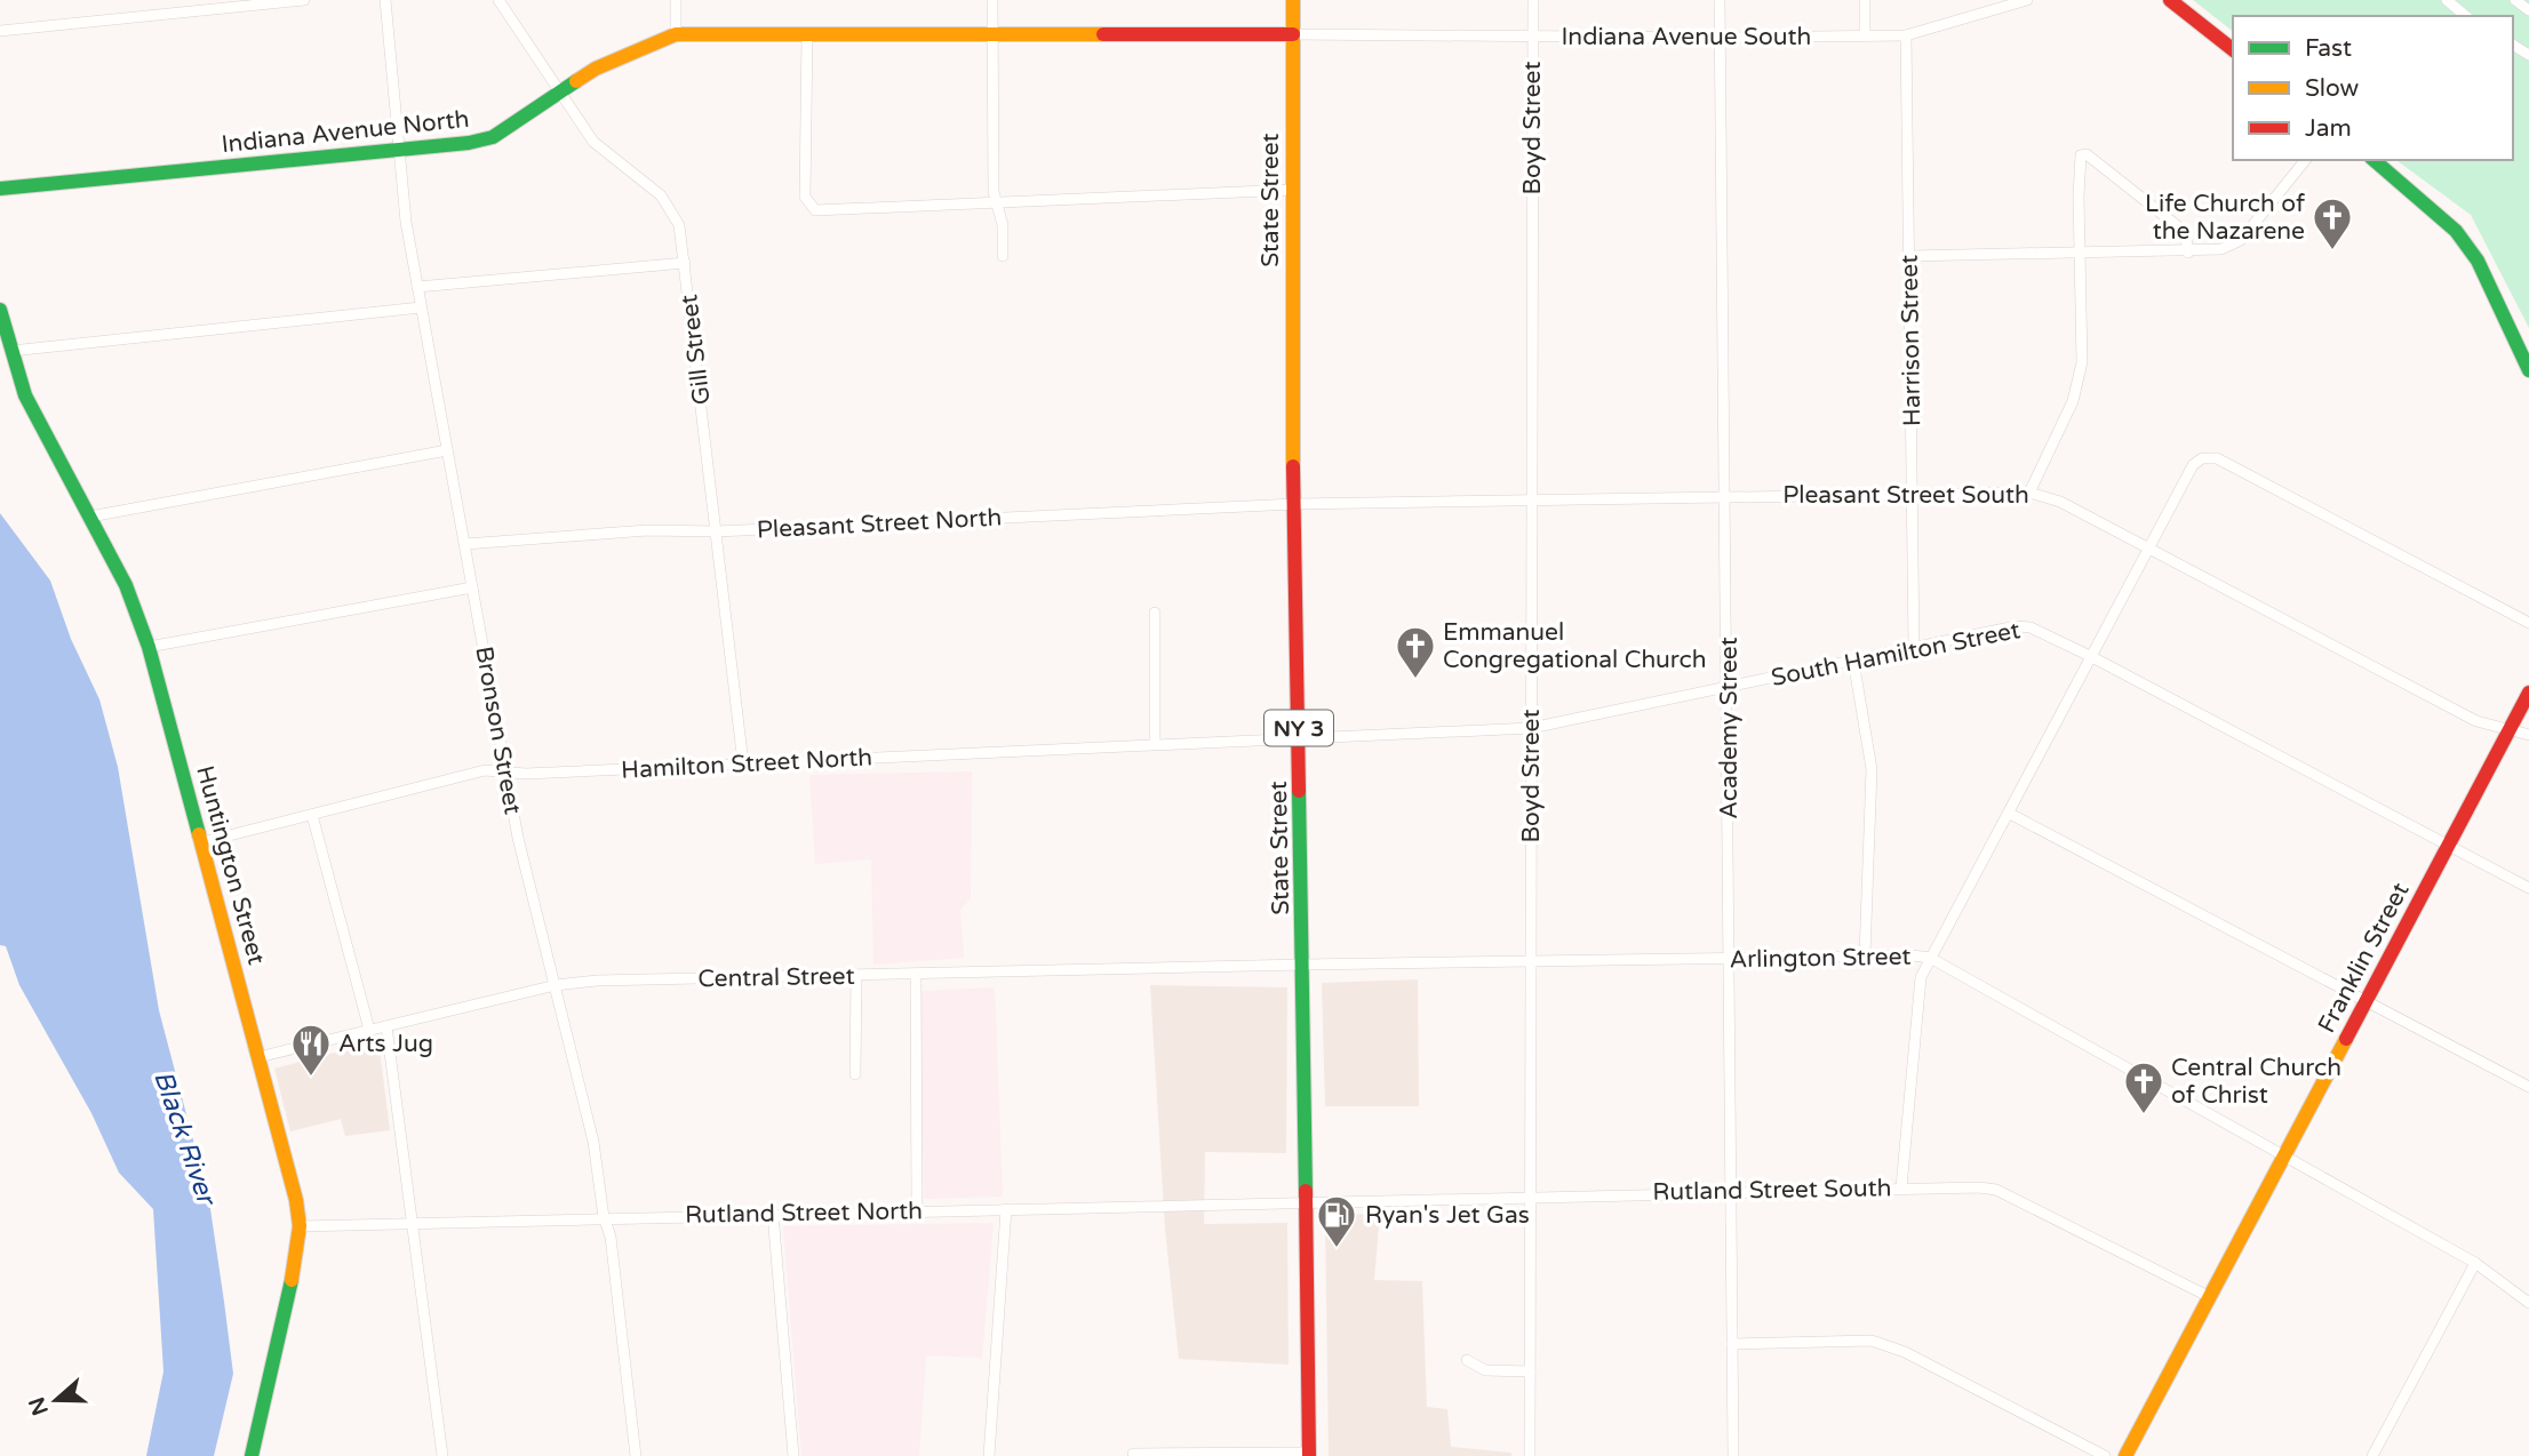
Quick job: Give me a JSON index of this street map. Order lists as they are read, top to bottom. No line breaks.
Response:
{"streets":{"main road":["Indiana Avenue North","State Street","NY 3","Huntington Street","Franklin Street"],"street":["Indiana Avenue South","Boyd Street","Harrison Street","Gill Street","Pleasant Street South","Pleasant Street North","South Hamilton Street","Academy Street","Bronson Street","Hamilton Street North","Arlington Street","Central Street","Rutland Street South","Rutland Street North"]},"crossings":[["Indiana Avenue South","Boyd Street"],["Indiana Avenue South","Indiana Avenue North"],["Indiana Avenue South","State Street"],["Indiana Avenue South","Harrison Street"],["Indiana Avenue South","Academy Street"],["Boyd Street","Pleasant Street South"],["Boyd Street","South Hamilton Street"],["Boyd Street","Arlington Street"],["Boyd Street","Rutland Street South"],["Indiana Avenue North","State Street"],["Indiana Avenue North","Gill Street"],["Indiana Avenue North","Bronson Street"],["State Street","Pleasant Street South"],["State Street","Pleasant Street North"],["State Street","South Hamilton Street"],["State Street","Hamilton Street North"],["State Street","Arlington Street"],["State Street","Central Street"],["State Street","Rutland Street South"],["State Street","Rutland Street North"],["Harrison Street","Pleasant Street South"],["Harrison Street","South Hamilton Street"],["Gill Street","Pleasant Street North"],["Gill Street","Hamilton Street North"],["Pleasant Street South","Pleasant Street North"],["Pleasant Street South","Academy Street"],["Pleasant Street South","Franklin Street"],["Pleasant Street North","Bronson Street"],["South Hamilton Street","Academy Street"],["South Hamilton Street","Hamilton Street North"],["South Hamilton Street","Franklin Street"],["Academy Street","Arlington Street"],["Academy Street","Rutland Street South"],["Bronson Street","Hamilton Street North"],["Bronson Street","Central Street"],["Bronson Street","Rutland Street North"],["Hamilton Street North","Huntington Street"],["Huntington Street","Central Street"],["Huntington Street","Rutland Street North"],["Arlington Street","Franklin Street"],["Arlington Street","Central Street"],["Franklin Street","Rutland Street South"],["Rutland Street South","Rutland Street North"]],"water":["Black River"],"places":{"church":["Life Church of the Nazarene","Emmanuel Congregational Church","Central Church of Christ"],"restaurant":["Arts Jug"],"fuel station":["Ryan's Jet Gas"]},"legend":["Fast","Slow","Jam"],"north":"left"}
